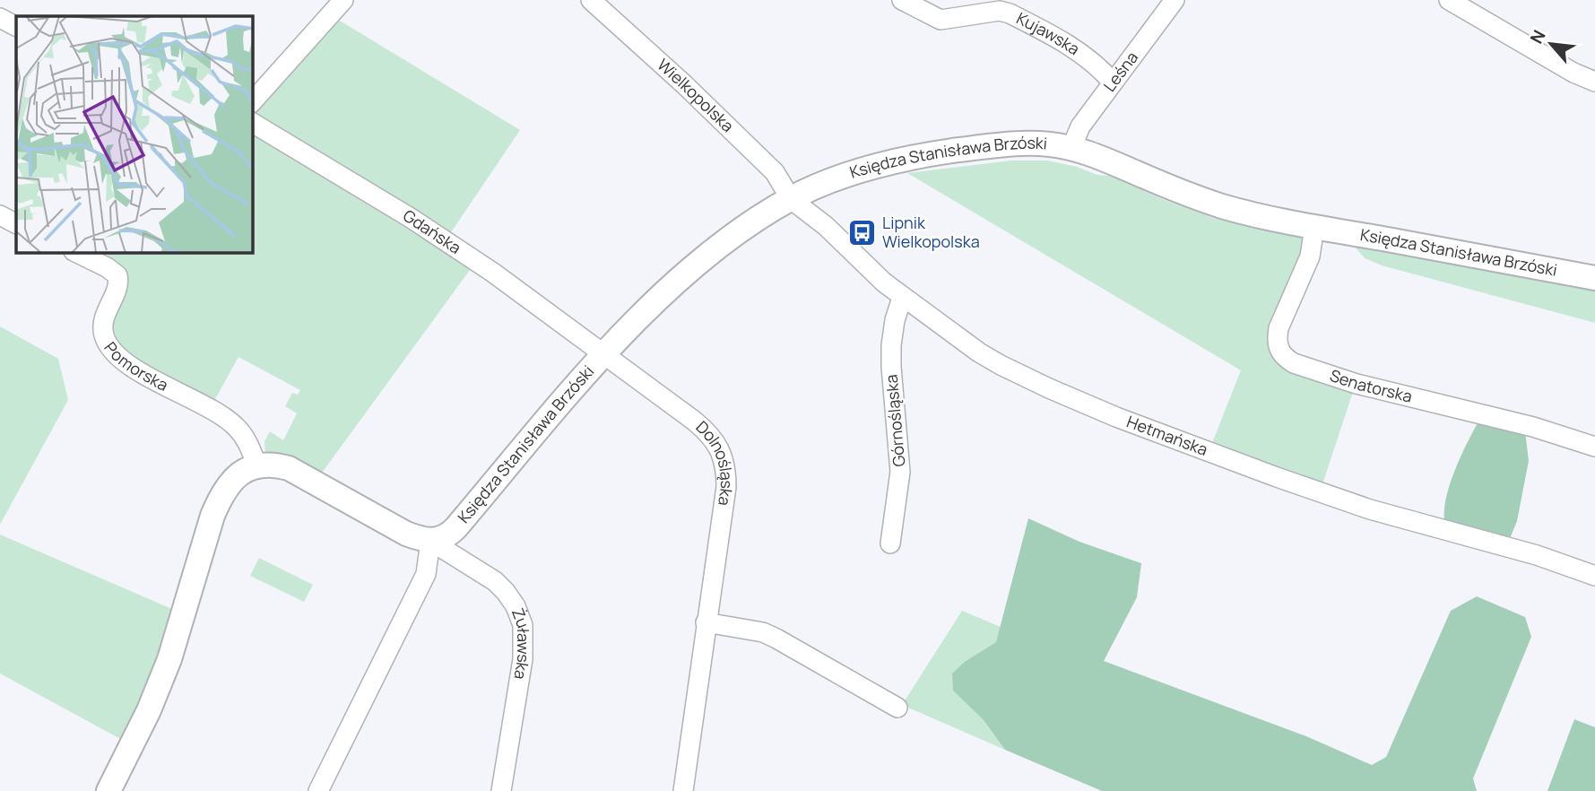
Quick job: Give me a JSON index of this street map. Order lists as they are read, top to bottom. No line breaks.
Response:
{"streets":{"street":["Kujawska","Leśna","Wielkopolska","Księdza Stanisława Brzóski","Gdańska","Pomorska","Senatorska","Górnośląska","Hetmańska","Dolnośląska","Żuławska"]},"crossings":[["Kujawska","Leśna"],["Leśna","Księdza Stanisława Brzóski"],["Wielkopolska","Księdza Stanisława Brzóski"],["Wielkopolska","Hetmańska"],["Księdza Stanisława Brzóski","Gdańska"],["Księdza Stanisława Brzóski","Senatorska"],["Księdza Stanisława Brzóski","Hetmańska"],["Księdza Stanisława Brzóski","Dolnośląska"],["Księdza Stanisława Brzóski","Żuławska"],["Gdańska","Dolnośląska"],["Górnośląska","Hetmańska"]],"places":{"bus stop":["Lipnik Wielkopolska"]},"north":"top left"}
